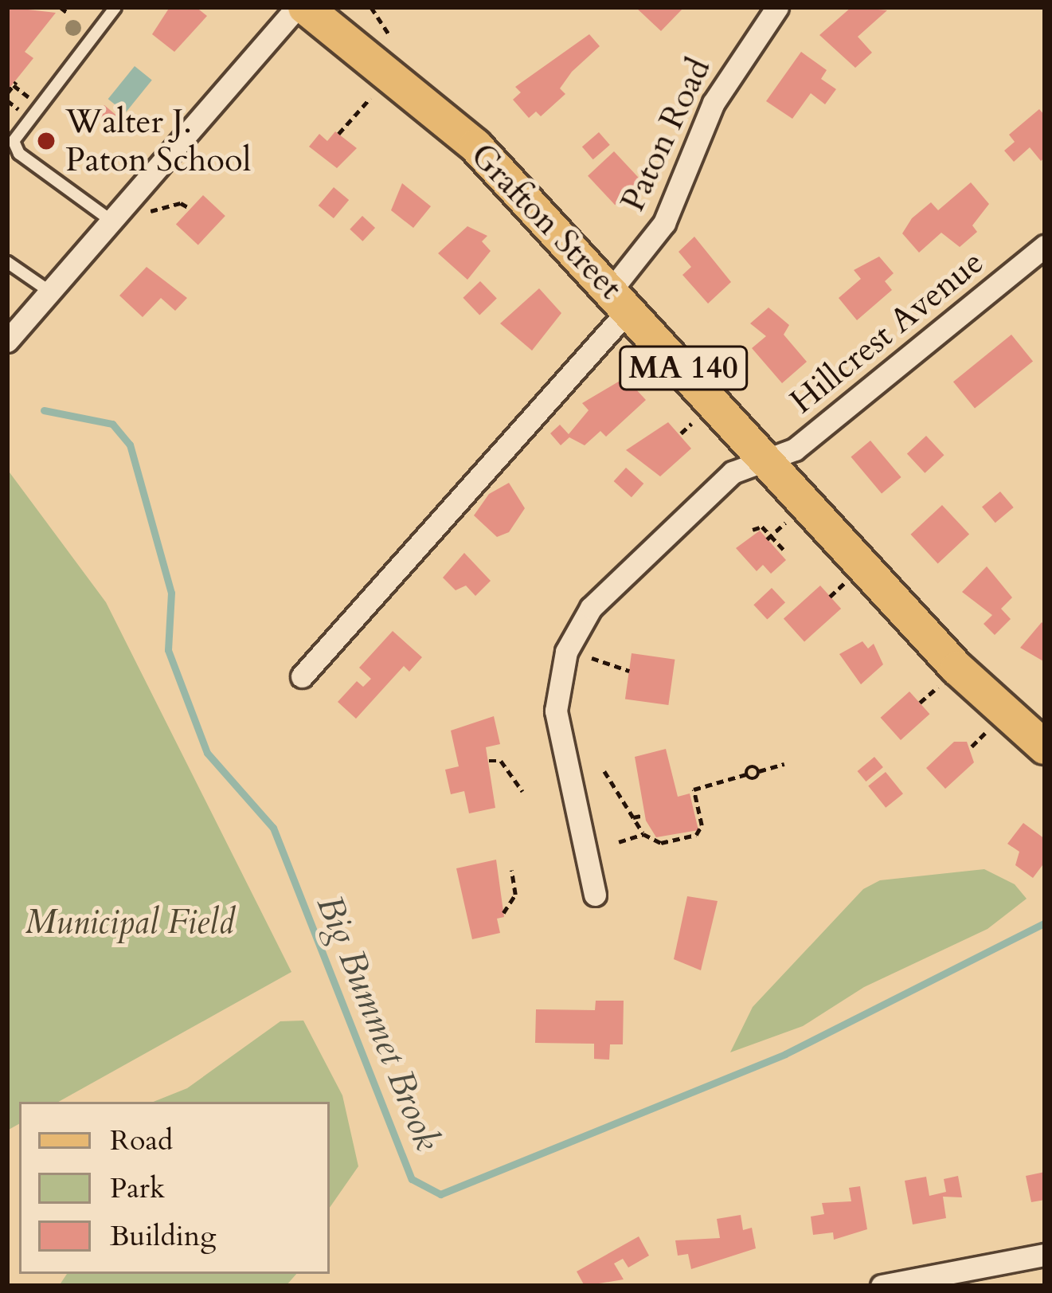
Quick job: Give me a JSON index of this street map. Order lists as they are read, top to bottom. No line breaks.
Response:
{"streets":{"main road":["Grafton Street","MA 140"],"street":["Paton Road","Hillcrest Avenue"]},"crossings":[["Paton Road","Grafton Street"],["Grafton Street","Hillcrest Avenue"]],"water":["Big Bummet Brook"],"parks":["Municipal Field"],"places":["Walter J. Paton School"],"legend":["Road","Park","Building"]}
